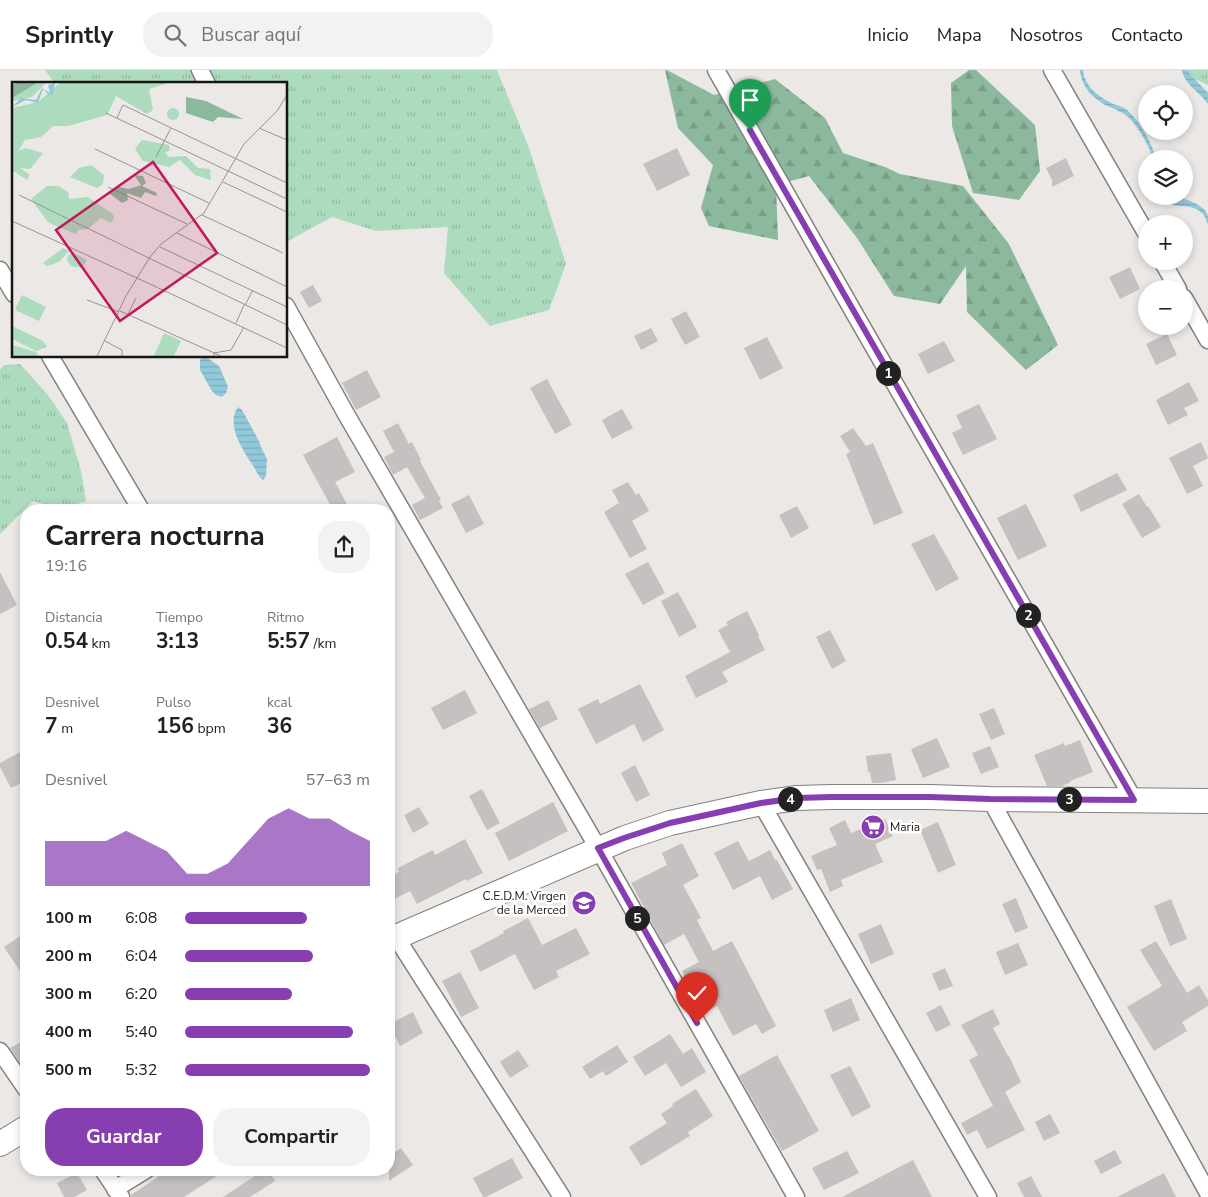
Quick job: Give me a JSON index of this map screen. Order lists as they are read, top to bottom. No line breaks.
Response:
{"places":{"supermarket":["Maria"],"school or university":["C.E.D.M. Virgen de la Merced"]},"page":{"header":"Sprintly","search":"Buscar aquí","nav":["Inicio","Mapa","Nosotros","Contacto"],"map_buttons":["+","−"],"pins":["1","2","3","4","5"],"heading":["Carrera nocturna","19:16"],"stats":[["Distancia","0.54 km"],["Tiempo","3:13"],["Ritmo","5:57 /km"],["Desnivel","7 m"],["Pulso","156 bpm"],["kcal","36"]],"chart":["Desnivel","57–63 m"],"list":[{"name":"100 m","note":"6:08"},{"name":"200 m","note":"6:04"},{"name":"300 m","note":"6:20"},{"name":"400 m","note":"5:40"},{"name":"500 m","note":"5:32"}],"buttons":["Guardar","Compartir"]}}
